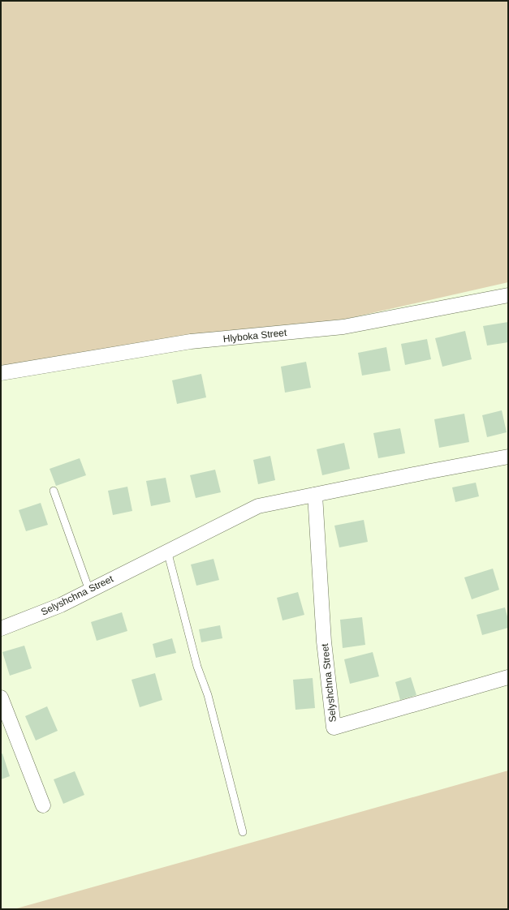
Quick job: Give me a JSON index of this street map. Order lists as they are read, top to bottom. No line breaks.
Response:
{"streets":{"street":["Hlyboka Street","Selyshchna Street"]}}
